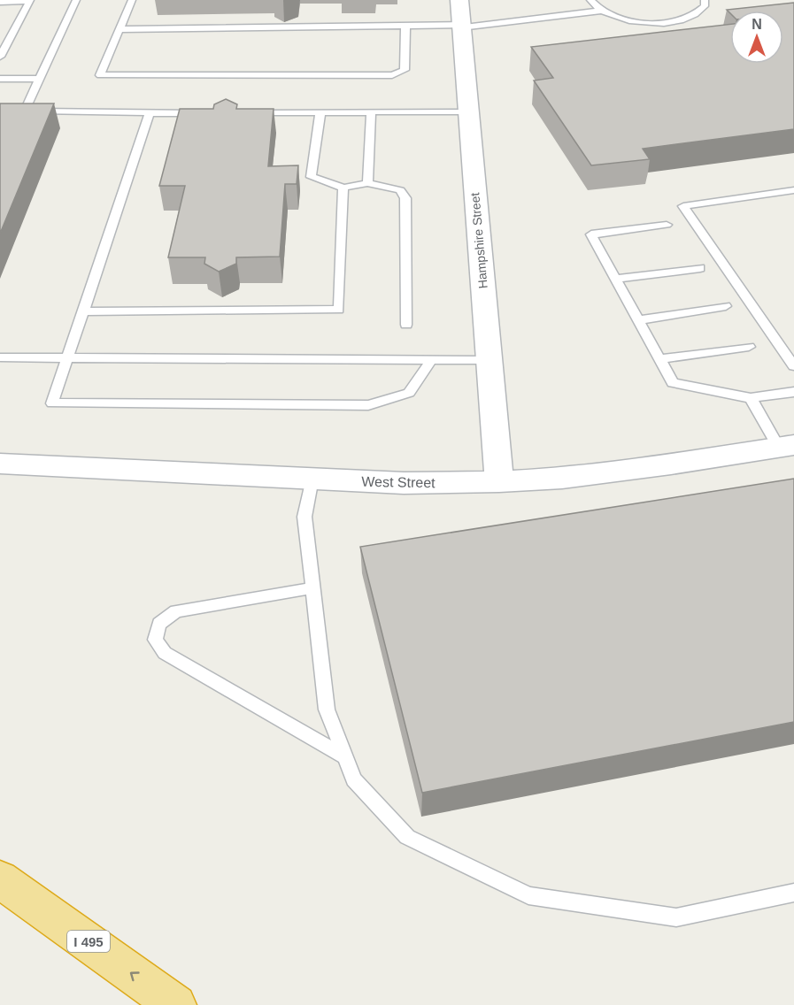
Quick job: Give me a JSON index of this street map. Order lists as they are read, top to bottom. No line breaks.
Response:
{"streets":{"highway":["I 495"],"street":["Hampshire Street","West Street"]},"crossings":[["Hampshire Street","West Street"]],"north":"top"}
